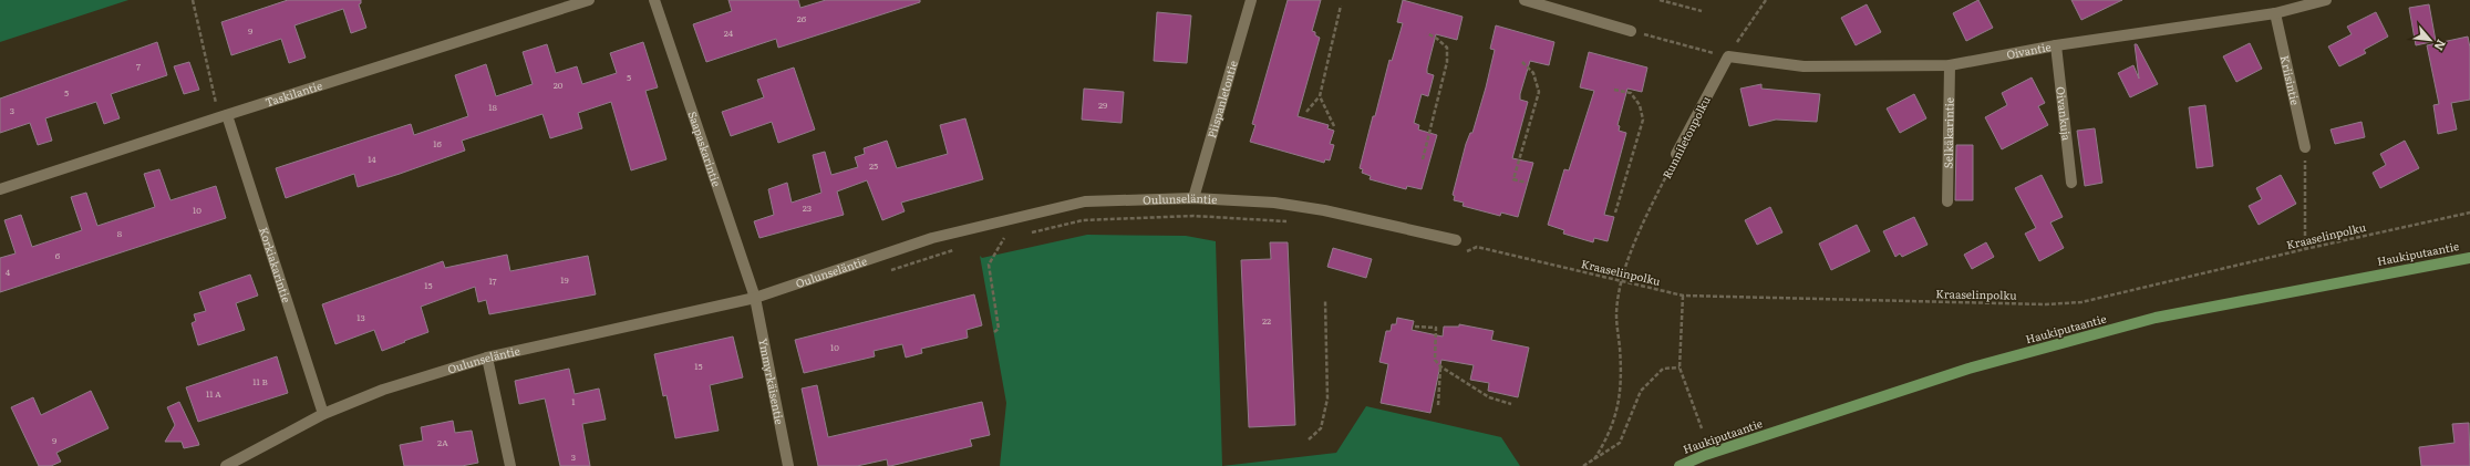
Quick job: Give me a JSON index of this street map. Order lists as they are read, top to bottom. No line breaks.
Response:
{"streets":{"main road":["Haukiputaantie"],"street":["Oivantie","Kriisintie","Taskilantie","Piispanletontie","Oivankuja","Selkäkarintie","Runniletonpolku","Saapaskarintie","Oulunseläntie","Korkiakarintie","Ymmyrkäisentie"],"path":["Kraaselinpolku"]},"crossings":[["Oivantie","Kriisintie"],["Oivantie","Oivankuja"],["Oivantie","Selkäkarintie"],["Oivantie","Runniletonpolku"],["Taskilantie","Korkiakarintie"],["Piispanletontie","Oulunseläntie"],["Runniletonpolku","Kraaselinpolku"],["Saapaskarintie","Oulunseläntie"],["Saapaskarintie","Ymmyrkäisentie"],["Oulunseläntie","Korkiakarintie"],["Oulunseläntie","Ymmyrkäisentie"]],"house_numbers":["26","9","24","7","5","20","5","29","18","3","16","14","25","23","10","8","6","4","19","17","15","13","22","10","15","11 B","11 A","1","9","2A","3"],"north":"bottom right"}
